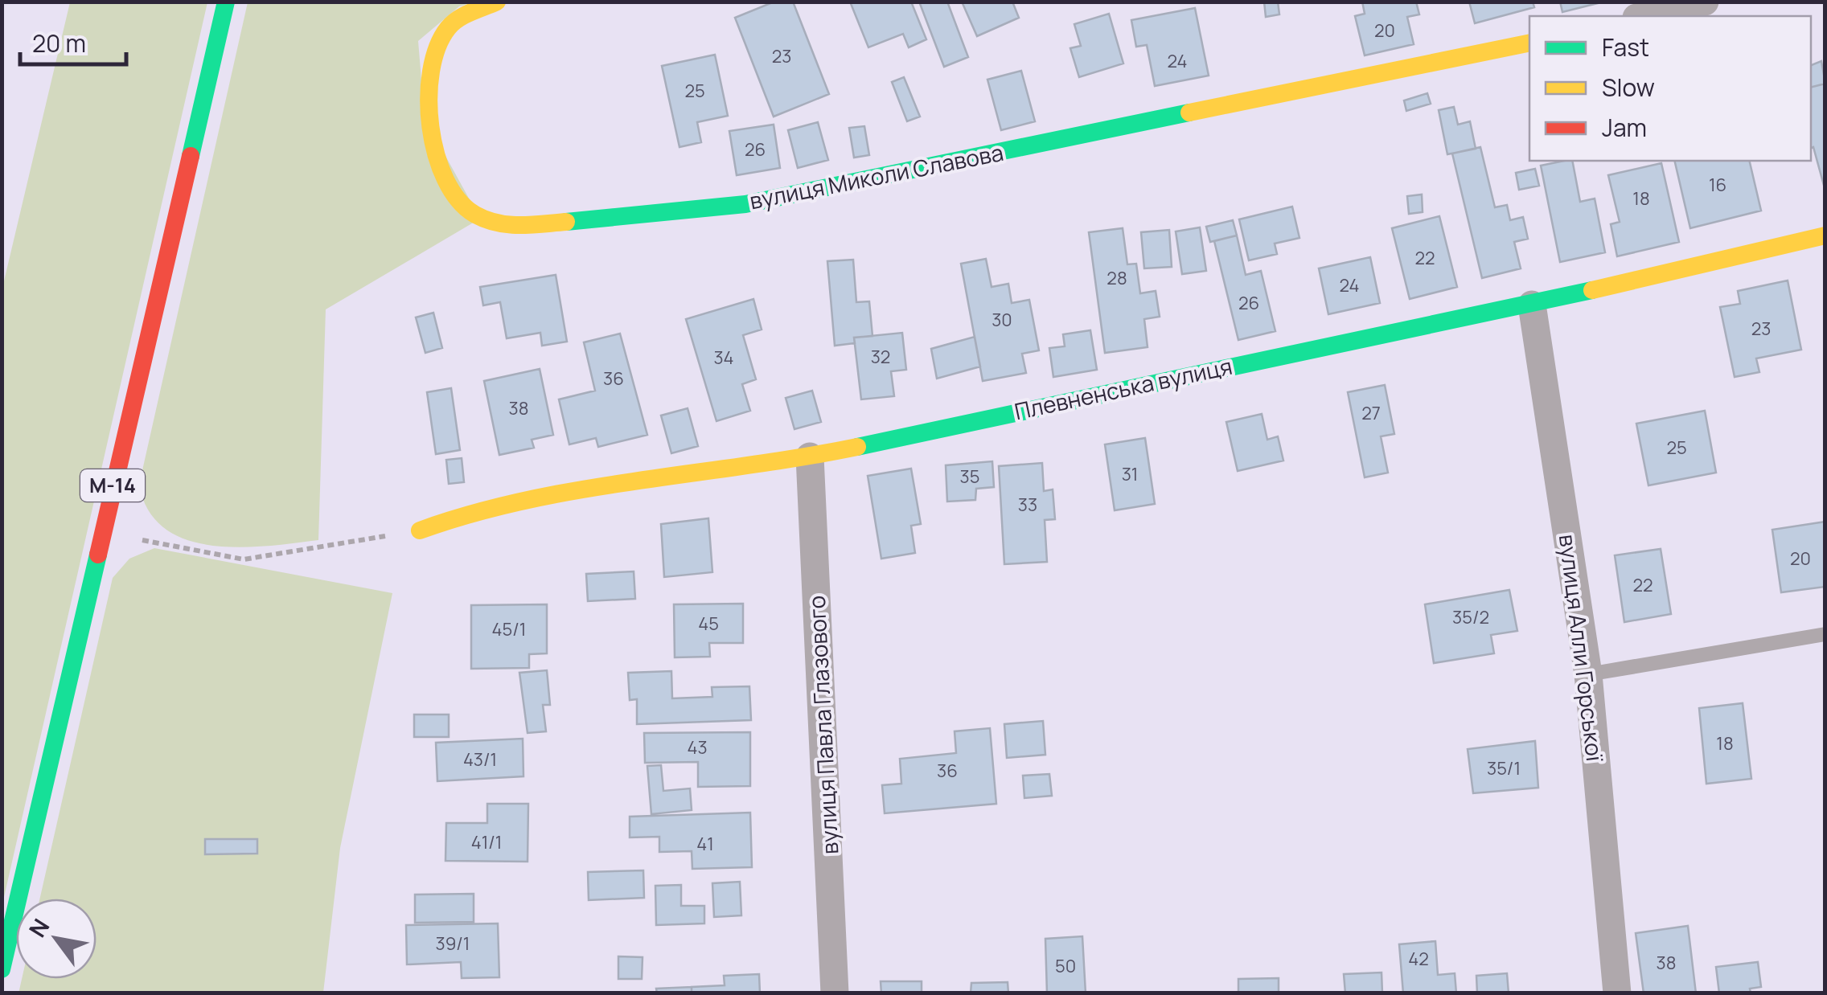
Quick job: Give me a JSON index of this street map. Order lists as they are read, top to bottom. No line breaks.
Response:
{"streets":{"main road":["вулиця Миколи Славова","Плевненська вулиця","М-14"],"street":["вулиця Алли Горської","вулиця Павла Глазового"]},"crossings":[["Плевненська вулиця","вулиця Алли Горської"],["Плевненська вулиця","вулиця Павла Глазового"]],"house_numbers":["20","23","24","25","26","16","18","22","28","24","26","30","23","32","34","36","38","27","25","31","35","33","20","22","35/2","45","45/1","18","43","43/1","35/1","36","41/1","41","39/1","42","38","50"],"legend":["Fast","Slow","Jam"],"scale_bar":"20 m","north":"top left"}
